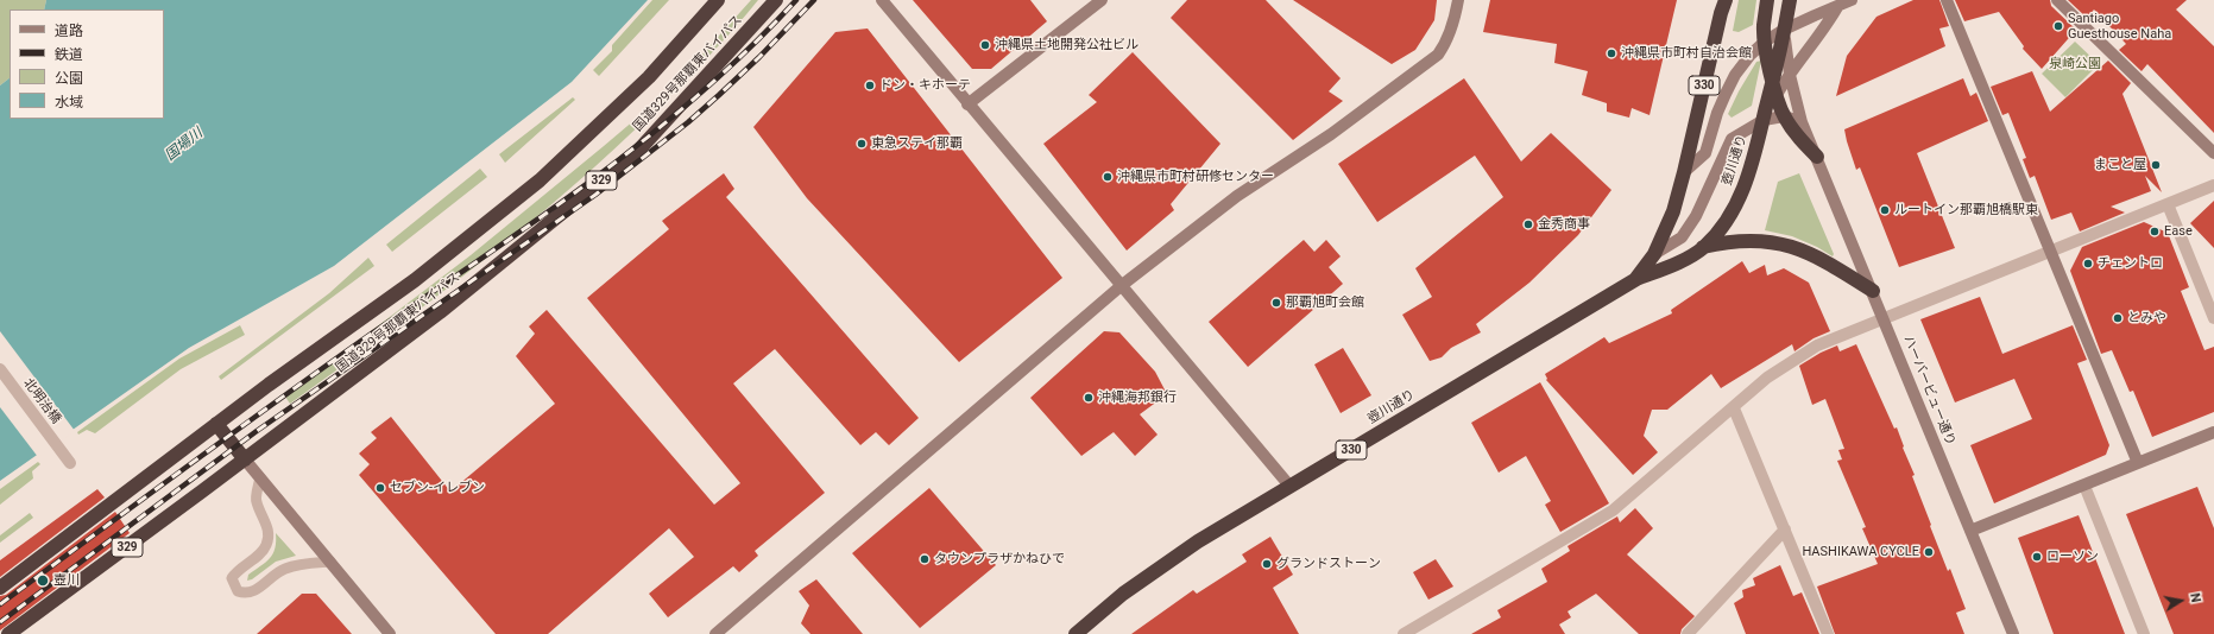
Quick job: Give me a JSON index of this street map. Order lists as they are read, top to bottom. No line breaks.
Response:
{"streets":{"highway":["国道329号那覇東バイパス","330","壺川通り","329"],"street":["ハーバービュー通り","北明治橋"]},"crossings":[["壺川通り","ハーバービュー通り"]],"water":["国場川"],"parks":["泉崎公園"],"places":["Santiago Guesthouse Naha","沖縄県土地開発公社ビル","沖縄県市町村自治会館","ドン・キホーテ","東急ステイ那覇","まこと屋","沖縄県市町村研修センター","ルートイン那覇旭橋駅東","金秀商事","Ease","チェントロ","那覇旭町会館","とみや","沖縄海邦銀行","セブン-イレブン","HASHIKAWA CYCLE","ローソン","タウンプラザかねひで","グランドストーン","壺川"],"legend":["道路","鉄道","公園","水域"],"north":"right"}
